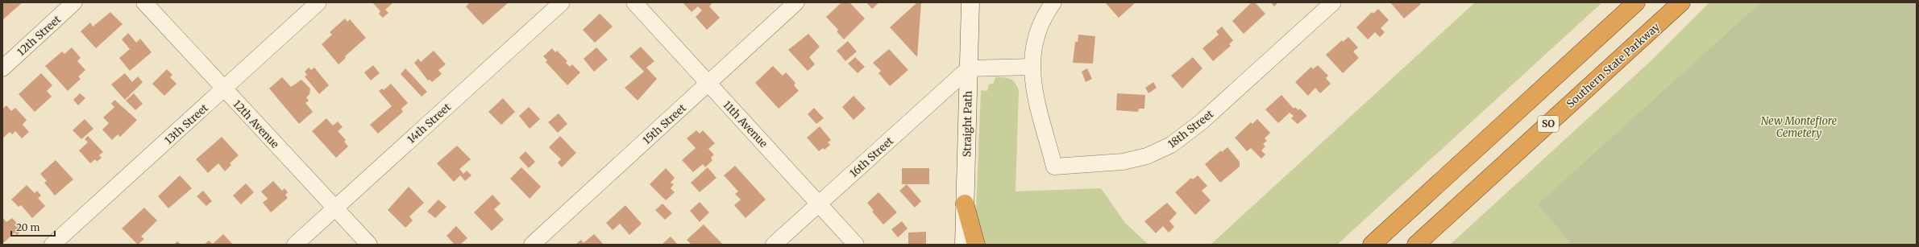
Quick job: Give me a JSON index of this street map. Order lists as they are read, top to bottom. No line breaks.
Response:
{"streets":{"highway":["Southern State Parkway","SO"],"main road":["Straight Path"],"street":["12th Street","14th Street","13th Street","12th Avenue","15th Street","11th Avenue","18th Street","16th Street"]},"crossings":[["14th Street","12th Avenue"],["13th Street","12th Avenue"],["15th Street","11th Avenue"],["11th Avenue","16th Street"],["Straight Path","16th Street"]],"parks":["New Montefiore Cemetery"],"scale_bar":"20 m"}
